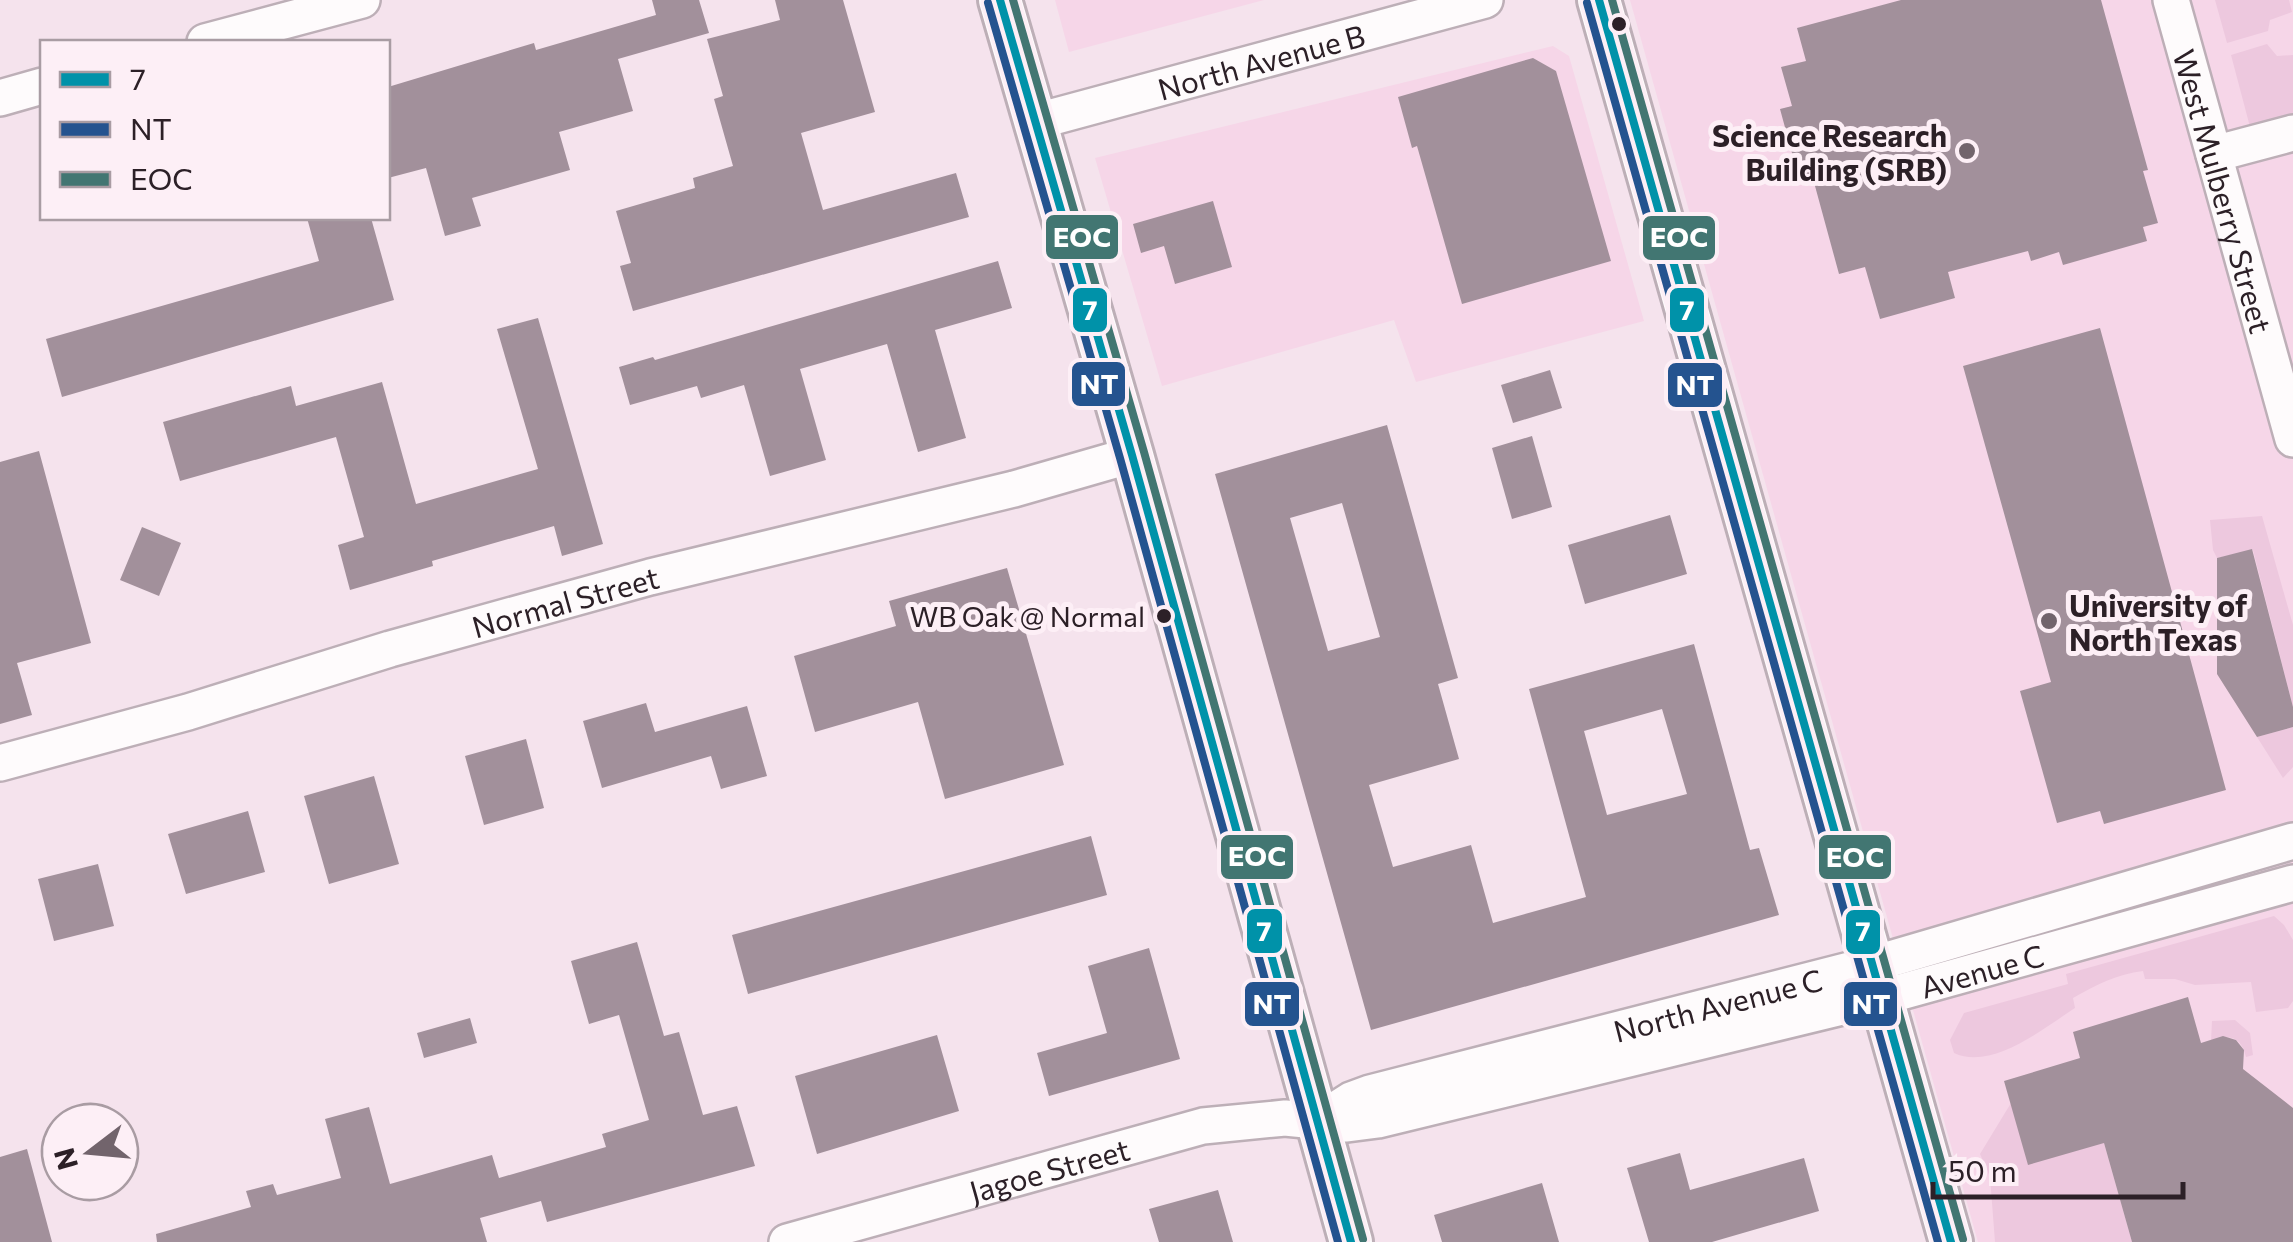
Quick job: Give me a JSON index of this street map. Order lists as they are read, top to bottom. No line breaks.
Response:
{"streets":{"street":["North Avenue B","West Mulberry Street","Normal Street","Avenue C","North Avenue C","Jagoe Street"]},"crossings":[["Avenue C","North Avenue C"],["North Avenue C","Jagoe Street"]],"places":["Science Research Building (SRB)","WB Oak @ Normal","University of North Texas"],"lines":["transit line 7","transit line EOC","transit line NT"],"legend":["7","NT","EOC"],"scale_bar":"50 m","north":"left"}
